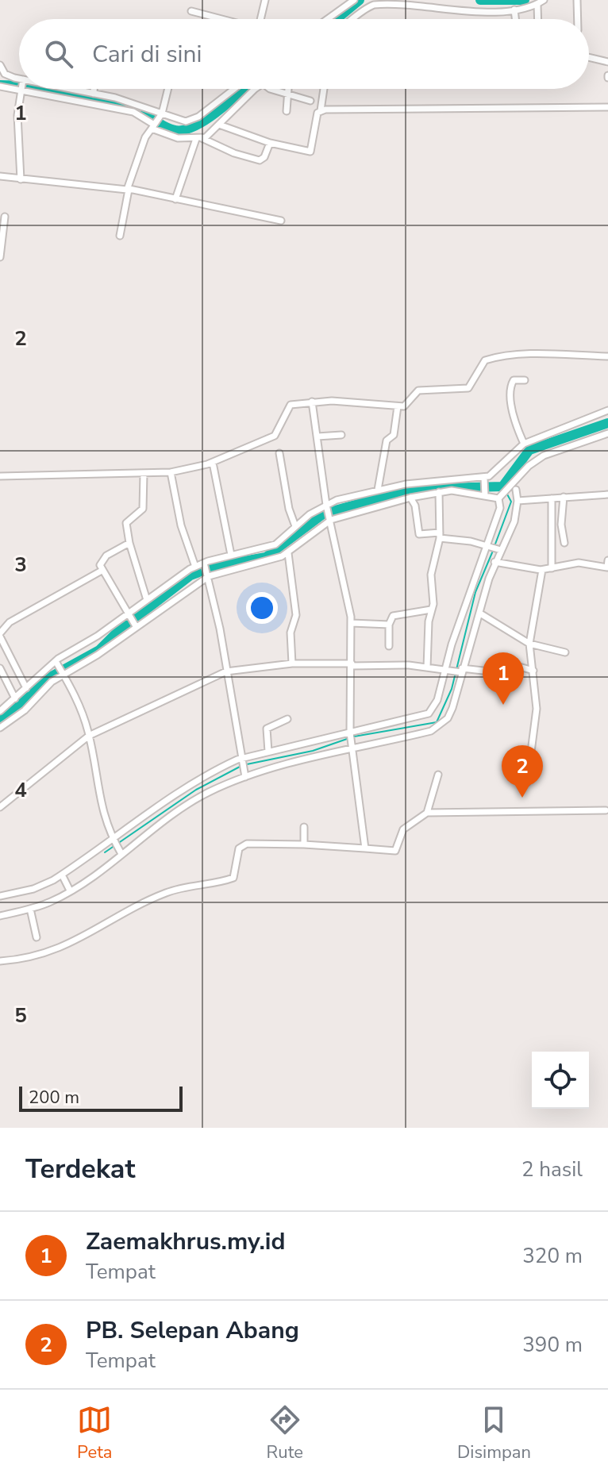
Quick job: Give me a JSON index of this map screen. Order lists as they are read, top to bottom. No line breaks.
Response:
{"scale_bar":"200 m","page":{"search":"Cari di sini","pins":["1","2"],"scale":"200 m","heading":["Terdekat","2 hasil"],"list":[{"mark":"1","name":"Zaemakhrus.my.id","note":"Tempat","value":"320 m"},{"mark":"2","name":"PB. Selepan Abang","note":"Tempat","value":"390 m"}],"nav":["Peta","Rute","Disimpan"]},"grid":{"rows":["1","2","3","4","5"]}}
